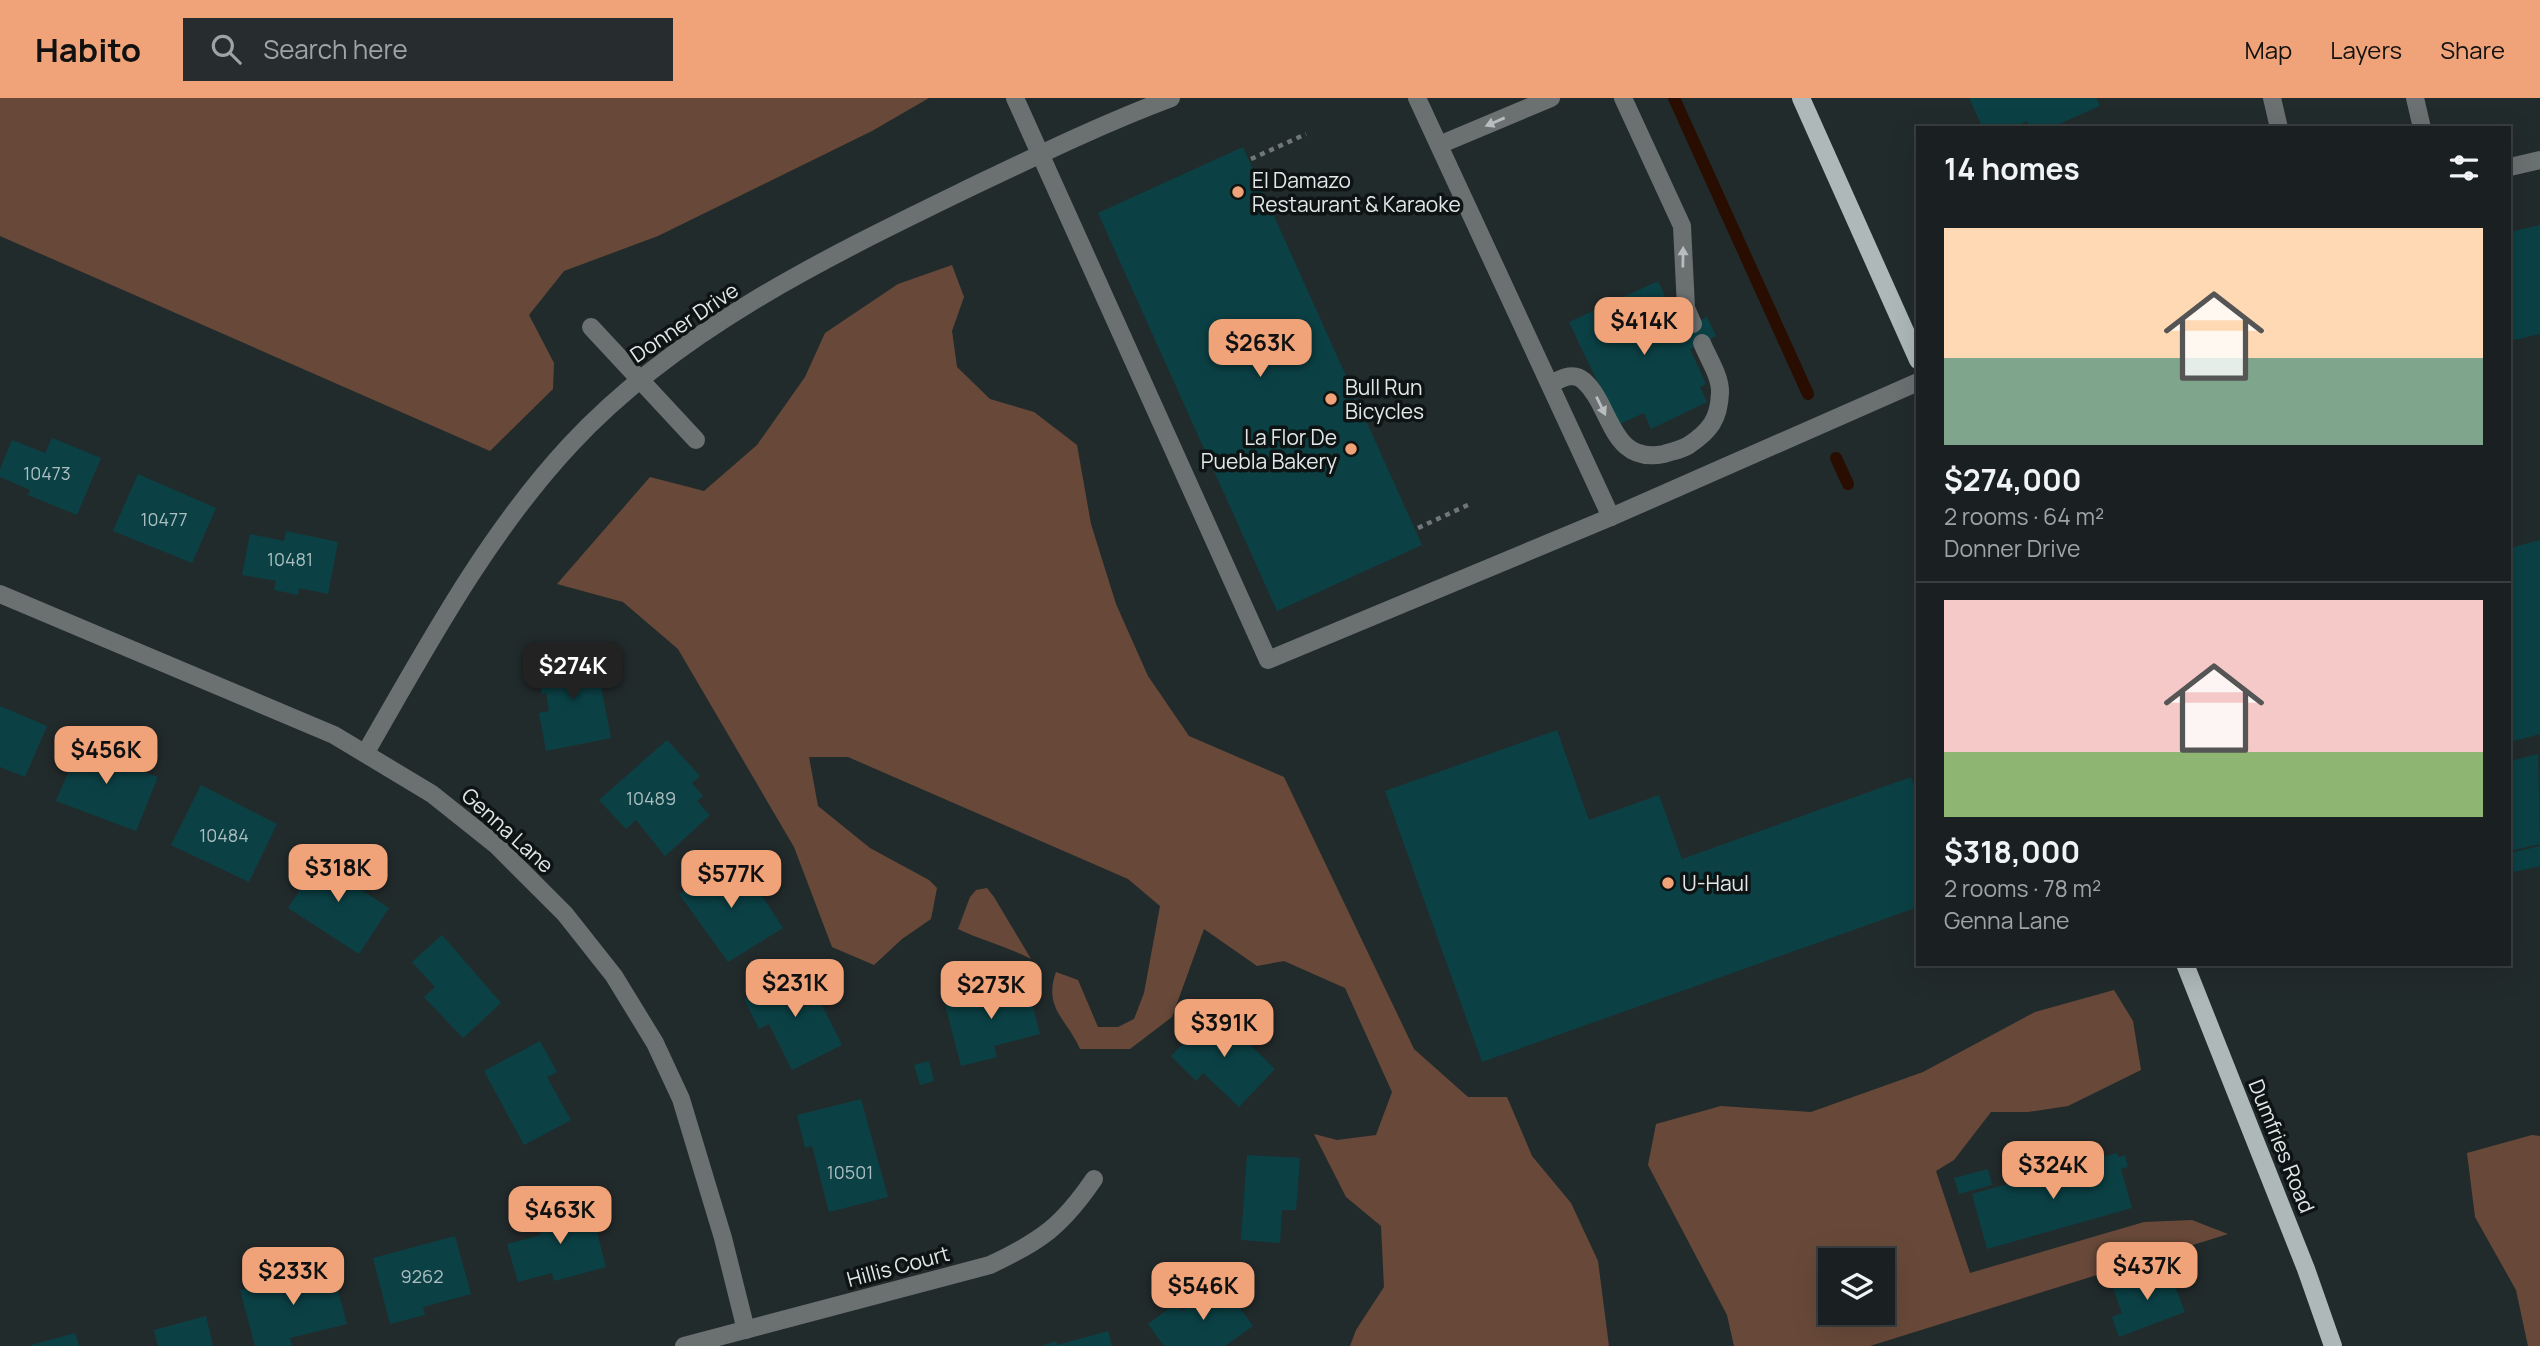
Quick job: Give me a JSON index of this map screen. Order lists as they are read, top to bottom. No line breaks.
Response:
{"streets":{"main road":["Dumfries Road"],"street":["Donner Drive","Genna Lane","Hillis Court"]},"crossings":[["Donner Drive","Genna Lane"],["Genna Lane","Hillis Court"]],"places":["El Damazo Restaurant & Karaoke","Bull Run Bicycles","La Flor De Puebla Bakery","U-Haul"],"house_numbers":["10473","10477","10481","10489","10484","10501","9262"],"page":{"header":"Habito","search":"Search here","nav":["Map","Layers","Share"],"heading":"14 homes","list":[{"name":"$274,000","note":"2 rooms · 64 m² · Donner Drive"},{"name":"$318,000","note":"2 rooms · 78 m² · Genna Lane"}],"price":["$414K","$263K","$274K","$456K","$318K","$577K","$231K","$273K","$391K","$324K","$463K","$437K","$233K","$546K"]}}
